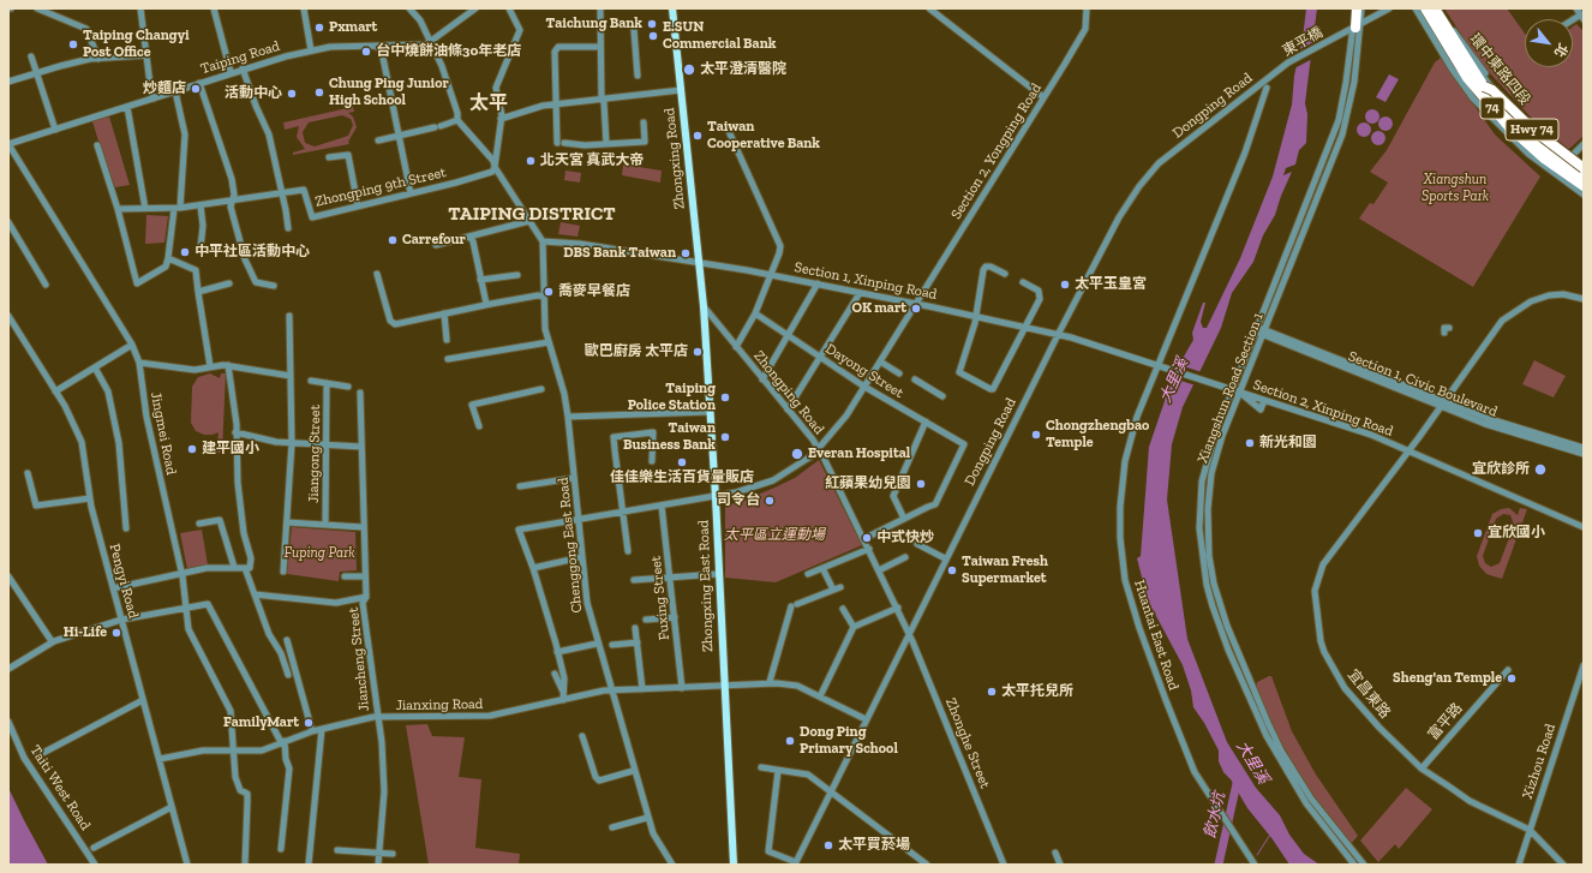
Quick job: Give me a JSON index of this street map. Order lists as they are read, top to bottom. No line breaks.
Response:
{"streets":{"highway":["74","Hwy 74"],"main road":["Zhongxing Road","Zhongxing East Road"],"street":["東平橋","Taiping Road","環中東路四段","Dongping Road","Section 2, Yongping Road","Zhongping 9th Street","Section 1, Xinping Road","Dayong Street","Section 1, Civic Boulevard","Xiangshun Road Section 1","Zhongping Road","Section 2, Xinping Road","Jingmei Road","Jiangong Street","Chenggong East Road","Pengyi Road","Fuxing Street","Huantai East Road","Jiancheng Street","宜昌東路","Jianxing Road","富平路","Zhonghe Street","Xizhou Road","Taiti West Road"]},"crossings":[["東平橋","Dongping Road"],["東平橋","Xiangshun Road Section 1"],["Taiping Road","Jingmei Road"],["環中東路四段","Hwy 74"],["Dongping Road","Section 1, Xinping Road"],["Dongping Road","Zhongping Road"],["Dongping Road","Jianxing Road"],["Dongping Road","Zhonghe Street"],["74","Hwy 74"],["Section 2, Yongping Road","Section 1, Xinping Road"],["Section 2, Yongping Road","Dayong Street"],["Section 2, Yongping Road","Zhongping Road"],["Section 2, Yongping Road","Chenggong East Road"],["Section 2, Yongping Road","Zhongxing East Road"],["Section 2, Yongping Road","Fuxing Street"],["Zhongxing Road","Section 1, Xinping Road"],["Zhongxing Road","Zhongping Road"],["Zhongxing Road","Zhongxing East Road"],["Section 1, Xinping Road","Section 2, Xinping Road"],["Section 1, Xinping Road","Chenggong East Road"],["Section 1, Xinping Road","Huantai East Road"],["Section 1, Civic Boulevard","Xiangshun Road Section 1"],["Section 1, Civic Boulevard","宜昌東路"],["Xiangshun Road Section 1","Section 2, Xinping Road"],["Zhongping Road","Zhongxing East Road"],["Zhongping Road","Zhonghe Street"],["Section 2, Xinping Road","Huantai East Road"],["Section 2, Xinping Road","宜昌東路"],["Jingmei Road","Jianxing Road"],["Chenggong East Road","Jianxing Road"],["Pengyi Road","Jianxing Road"],["Zhongxing East Road","Jianxing Road"],["Fuxing Street","Jianxing Road"],["Jiancheng Street","Jianxing Road"],["宜昌東路","富平路"],["宜昌東路","Xizhou Road"]],"districts":["太平","TAIPING DISTRICT"],"water":["大里溪","飲水坑"],"parks":["Xiangshun Sports Park","太平區立運動場","Fuping Park"],"places":["Taichung Bank","Pxmart","E.SUN Commercial Bank","Taiping Changyi Post Office","台中燒餅油條30年老店","太平澄清醫院","炒麵店","Chung Ping Junior High School","活動中心","Taiwan Cooperative Bank","北天宮 真武大帝","Carrefour","中平社區活動中心","DBS Bank Taiwan","太平玉皇宮","喬麥早餐店","OK mart","歐巴廚房 太平店","Taiping Police Station","Chongzhengbao Temple","Taiwan Business Bank","新光和園","建平國小","Everan Hospital","佳佳樂生活百貨量販店","宜欣診所","紅蘋果幼兒園","司令台","宜欣國小","中式快炒","Taiwan Fresh Supermarket","Hi-Life","Sheng'an Temple","太平托兒所","FamilyMart","Dong Ping Primary School","太平買菸場"],"north":"bottom right"}
